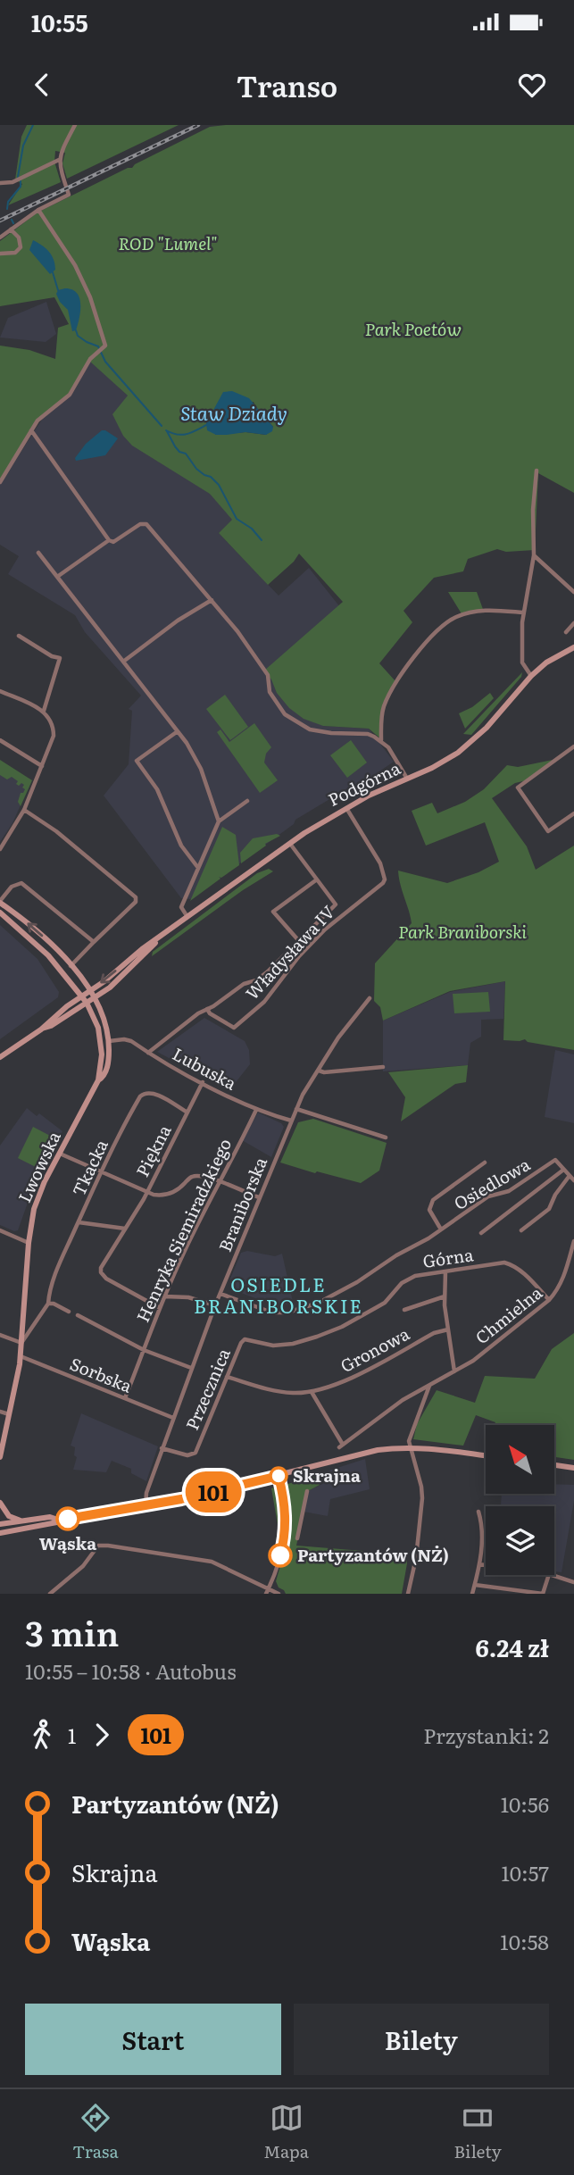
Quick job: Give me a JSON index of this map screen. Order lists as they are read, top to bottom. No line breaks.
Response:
{"streets":{"street":["Podgórna","Władysława IV","Lubuska","Piękna","Lwowska","Tkacka","Osiedlowa","Braniborska","Henryka Siemiradzkiego","Górna","Chmielna","Gronowa","Sorbska","Przecznica"]},"crossings":[["Podgórna","Władysława IV"],["Podgórna","Lwowska"],["Władysława IV","Lubuska"],["Lubuska","Piękna"],["Lubuska","Lwowska"],["Lubuska","Braniborska"],["Lubuska","Henryka Siemiradzkiego"],["Piękna","Tkacka"],["Piękna","Henryka Siemiradzkiego"],["Lwowska","Tkacka"],["Lwowska","Sorbska"],["Osiedlowa","Braniborska"],["Braniborska","Sorbska"],["Braniborska","Przecznica"],["Henryka Siemiradzkiego","Sorbska"],["Górna","Chmielna"],["Górna","Przecznica"],["Chmielna","Gronowa"],["Gronowa","Przecznica"]],"districts":["OSIEDLE BRANIBORSKIE"],"water":["Staw Dziady"],"parks":["ROD \"Lumel\"","Park Poetów","Park Braniborski"],"places":["Skrajna","Wąska","Partyzantów (NŻ)"],"lines":["bus line 101"],"north":"top left","page":{"status":"10:55","header":"Transo","on_map":"101","heading":["3 min","10:55 – 10:58 · Autobus","6.24 zł"],"legs":["1","101","Przystanki: 2"],"list":[{"name":"Partyzantów (NŻ)","value":"10:56"},{"name":"Skrajna","value":"10:57"},{"name":"Wąska","value":"10:58"}],"buttons":["Start","Bilety"],"tabs":["Trasa","Mapa","Bilety"]}}
